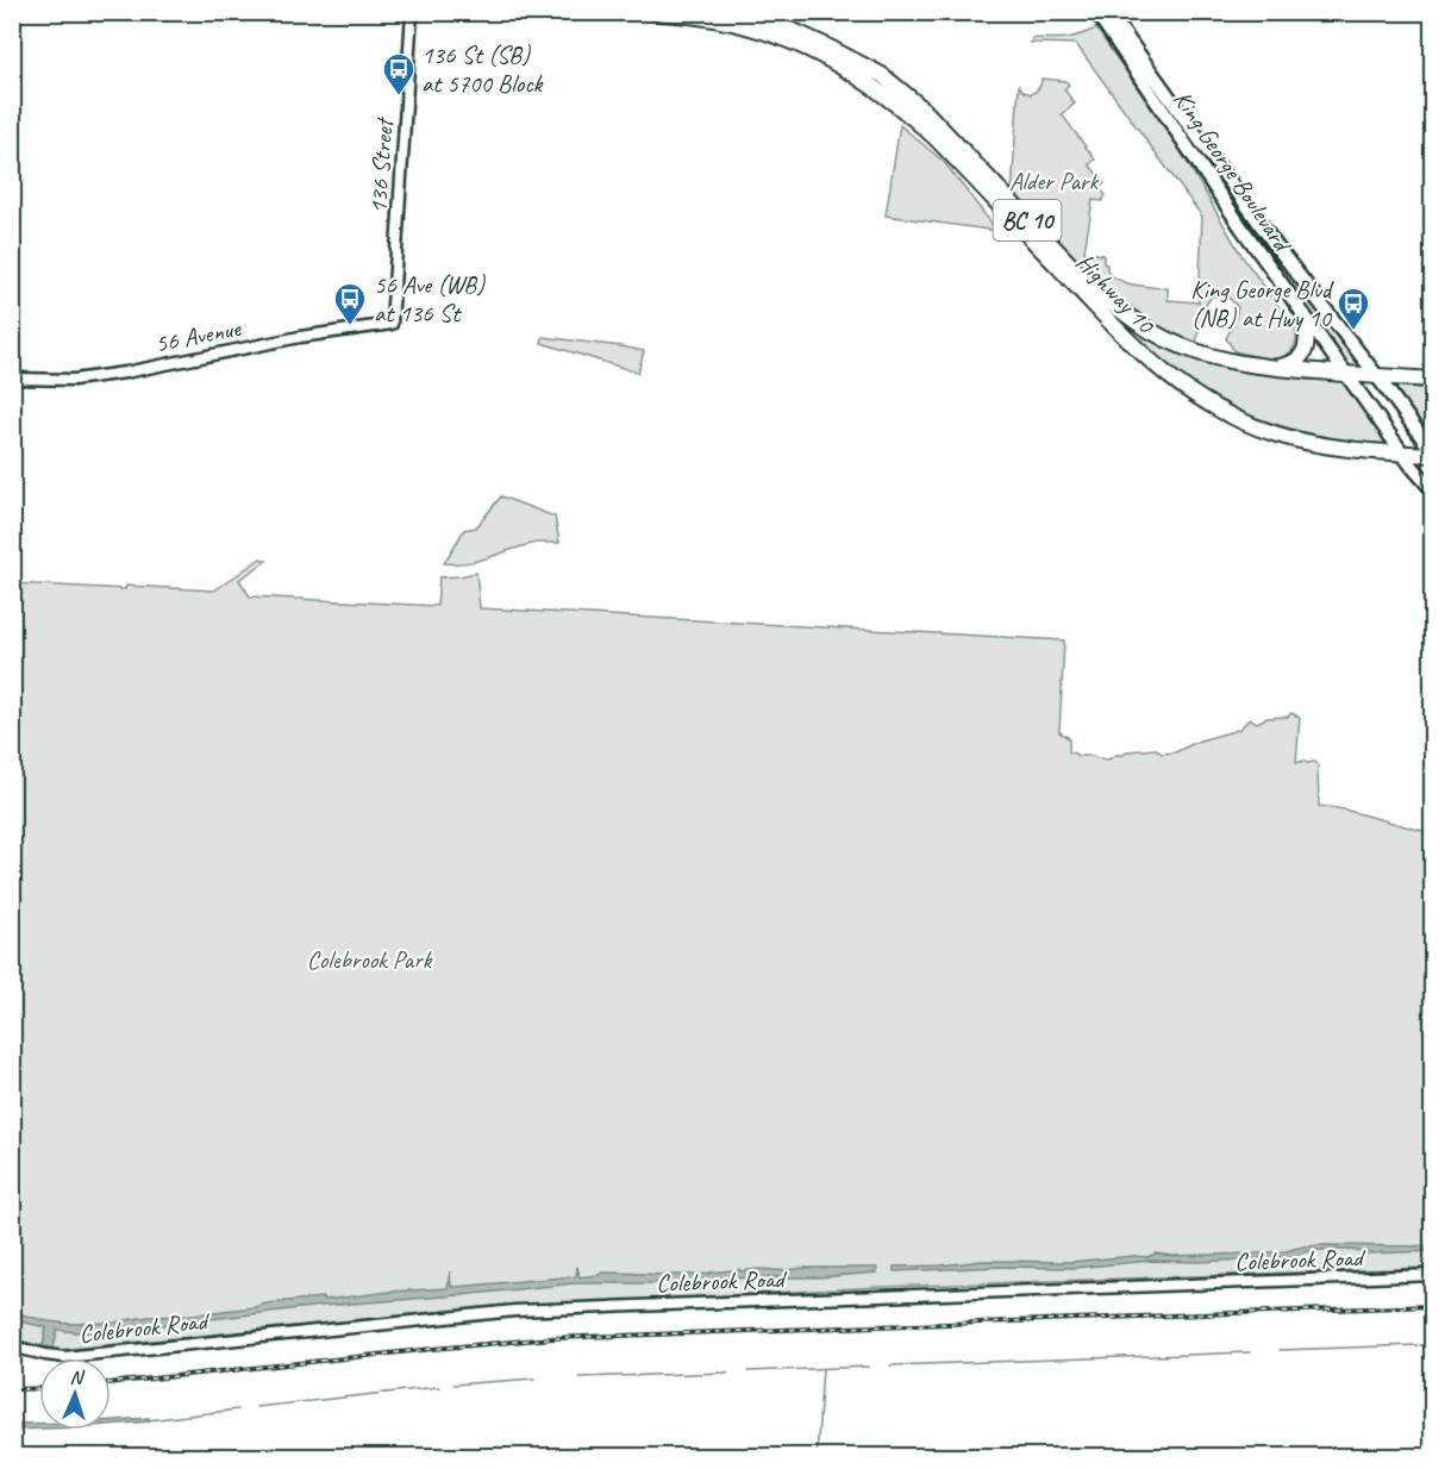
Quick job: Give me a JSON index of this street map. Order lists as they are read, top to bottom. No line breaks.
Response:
{"streets":{"highway":["BC 10","Highway 10"],"main road":["King George Boulevard"],"street":["136 Street","56 Avenue","Colebrook Road"]},"crossings":[["136 Street","56 Avenue"],["King George Boulevard","Highway 10"]],"parks":["Alder Park","Colebrook Park"],"places":{"bus stop":["136 St (SB) at 5700 Block","56 Ave (WB) at 136 St","King George Blvd (NB) at Hwy 10"]},"north":"top"}
